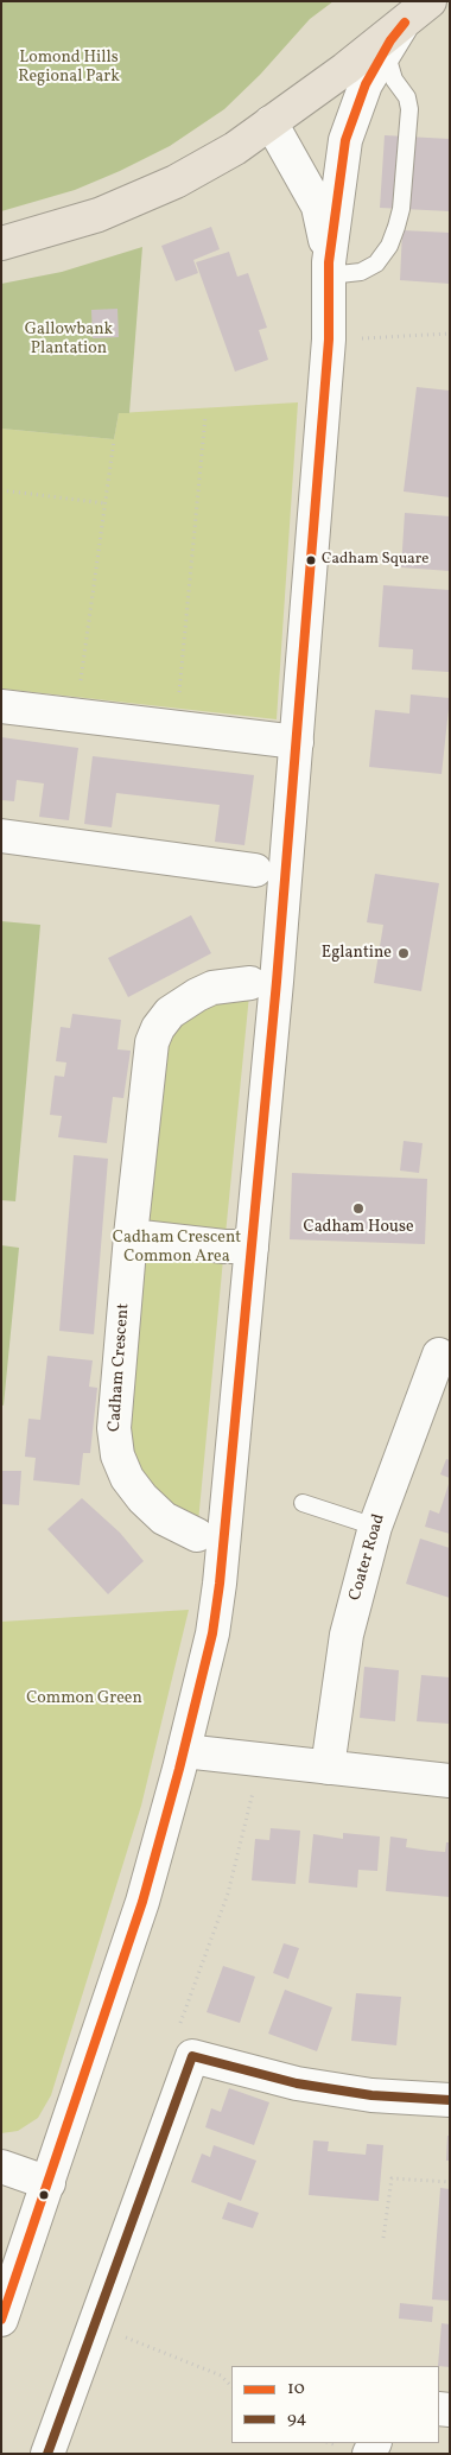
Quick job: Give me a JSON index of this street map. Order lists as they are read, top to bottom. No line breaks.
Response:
{"streets":{"street":["Cadham Crescent","Coater Road"]},"parks":["Lomond Hills Regional Park","Gallowbank Plantation","Cadham Crescent Common Area","Common Green"],"places":["Cadham Square","Eglantine","Cadham House"],"lines":["transit line 10","transit line 94"],"legend":["10","94"]}
